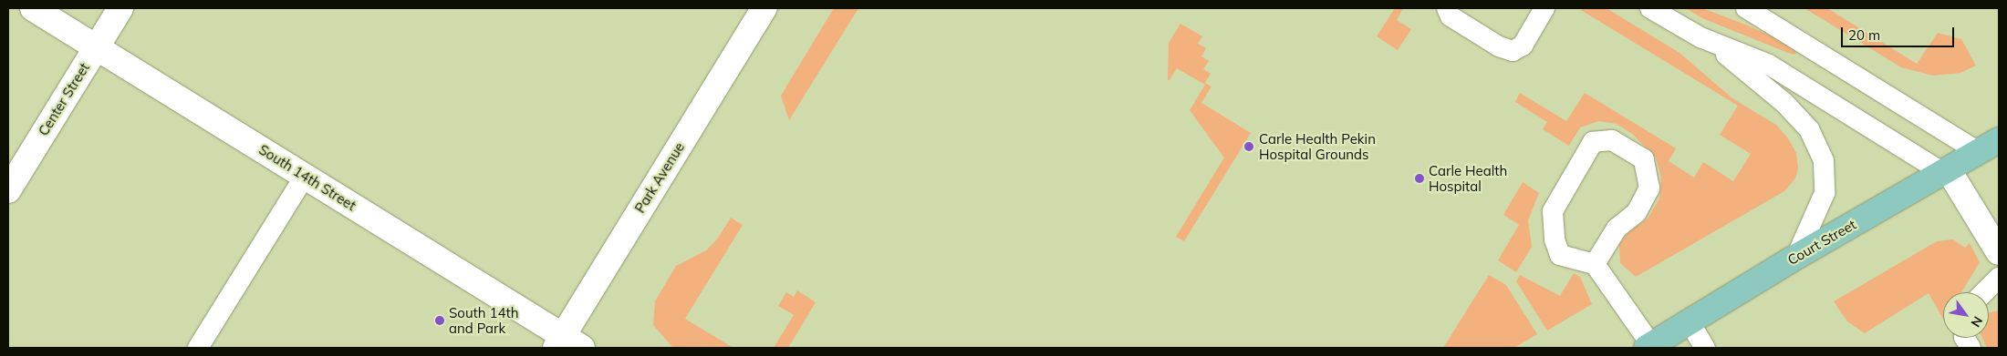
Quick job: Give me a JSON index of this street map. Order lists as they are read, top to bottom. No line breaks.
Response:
{"streets":{"main road":["Court Street"],"street":["Center Street","South 14th Street","Park Avenue"]},"crossings":[["Center Street","South 14th Street"],["South 14th Street","Park Avenue"]],"places":["Carle Health Pekin Hospital Grounds","Carle Health Hospital","South 14th and Park"],"scale_bar":"20 m","north":"bottom right"}
